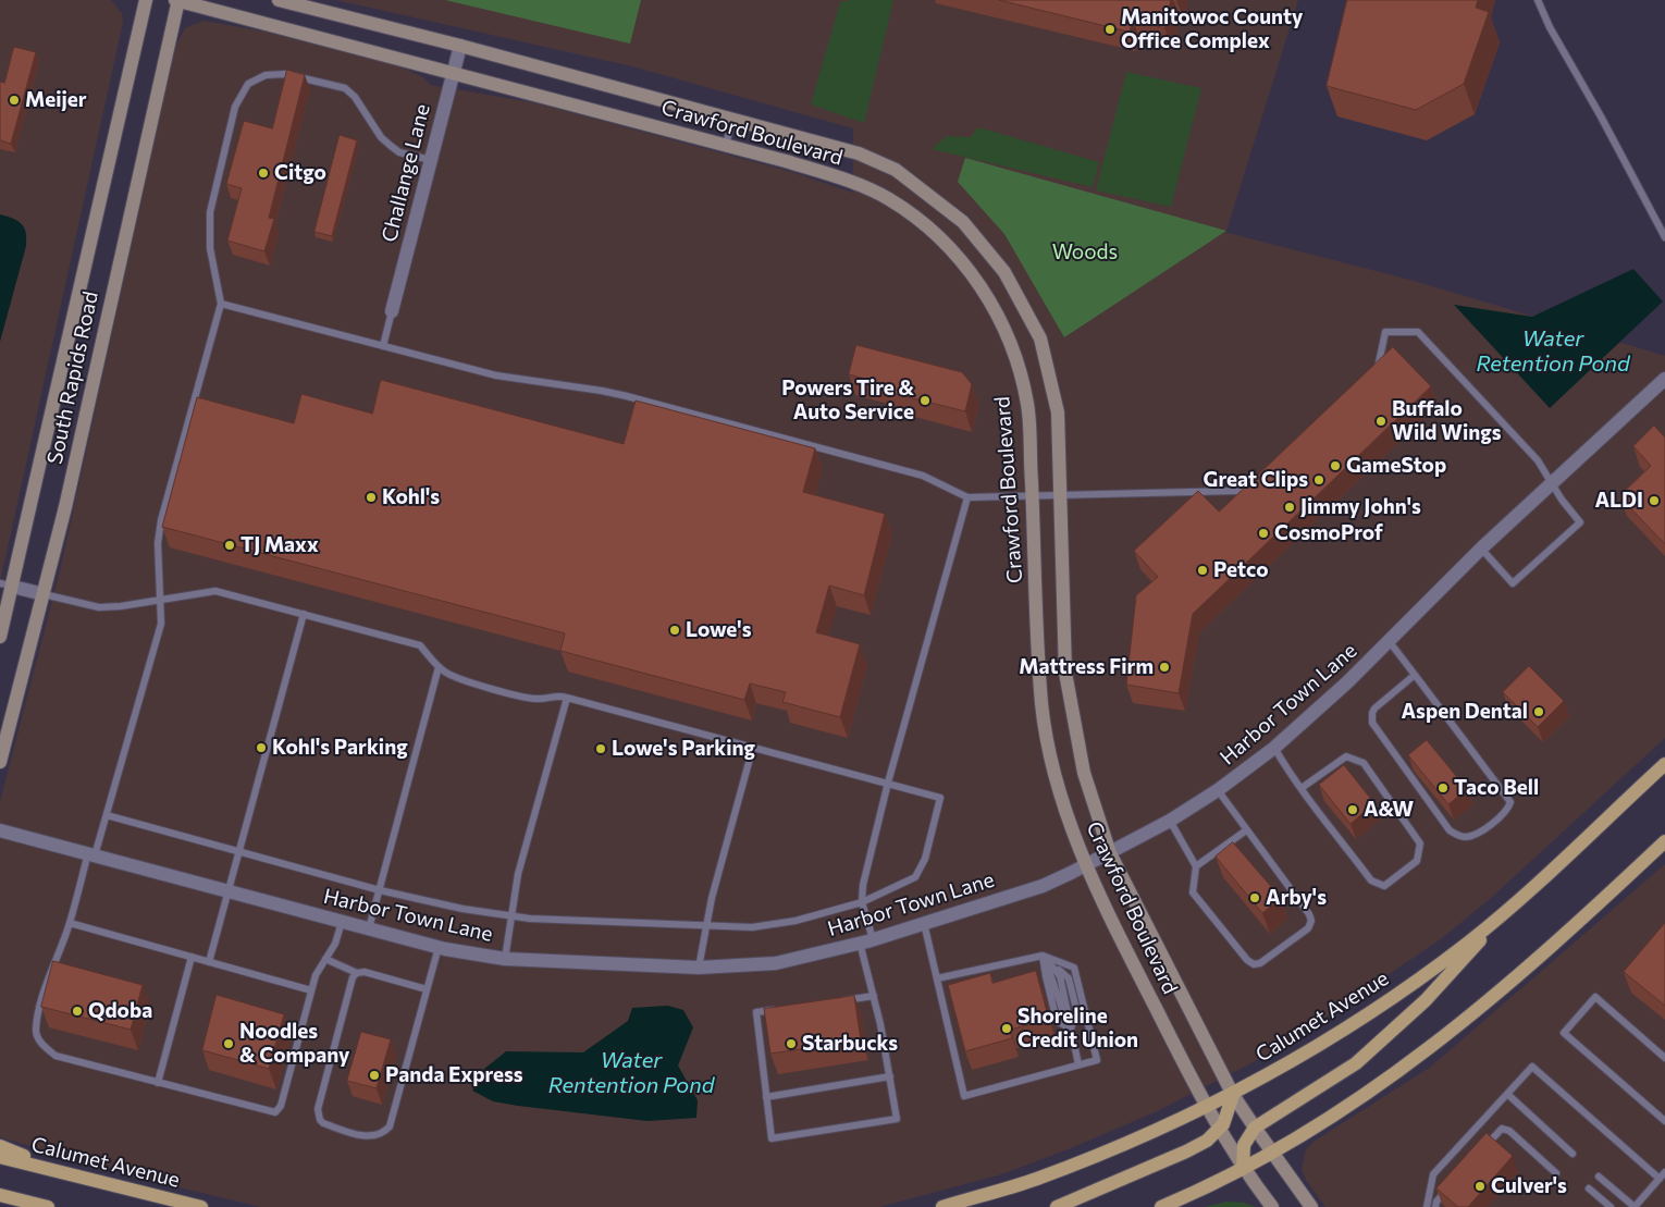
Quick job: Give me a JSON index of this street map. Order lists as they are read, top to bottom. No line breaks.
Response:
{"streets":{"main road":["Calumet Avenue"],"street":["Crawford Boulevard","Challange Lane","South Rapids Road","Harbor Town Lane"]},"crossings":[["Crawford Boulevard","Challange Lane"],["Crawford Boulevard","South Rapids Road"],["Crawford Boulevard","Harbor Town Lane"],["Crawford Boulevard","Calumet Avenue"]],"water":["Water Retention Pond","Water Rentention Pond"],"parks":["Woods"],"places":["Manitowoc County Office Complex","Meijer","Citgo","Powers Tire & Auto Service","Buffalo Wild Wings","GameStop","Great Clips","Kohl's","ALDI","Jimmy John's","CosmoProf","TJ Maxx","Petco","Lowe's","Mattress Firm","Aspen Dental","Kohl's Parking","Lowe's Parking","Taco Bell","A&W","Arby's","Qdoba","Shoreline Credit Union","Noodles & Company","Starbucks","Panda Express","Culver's"]}
